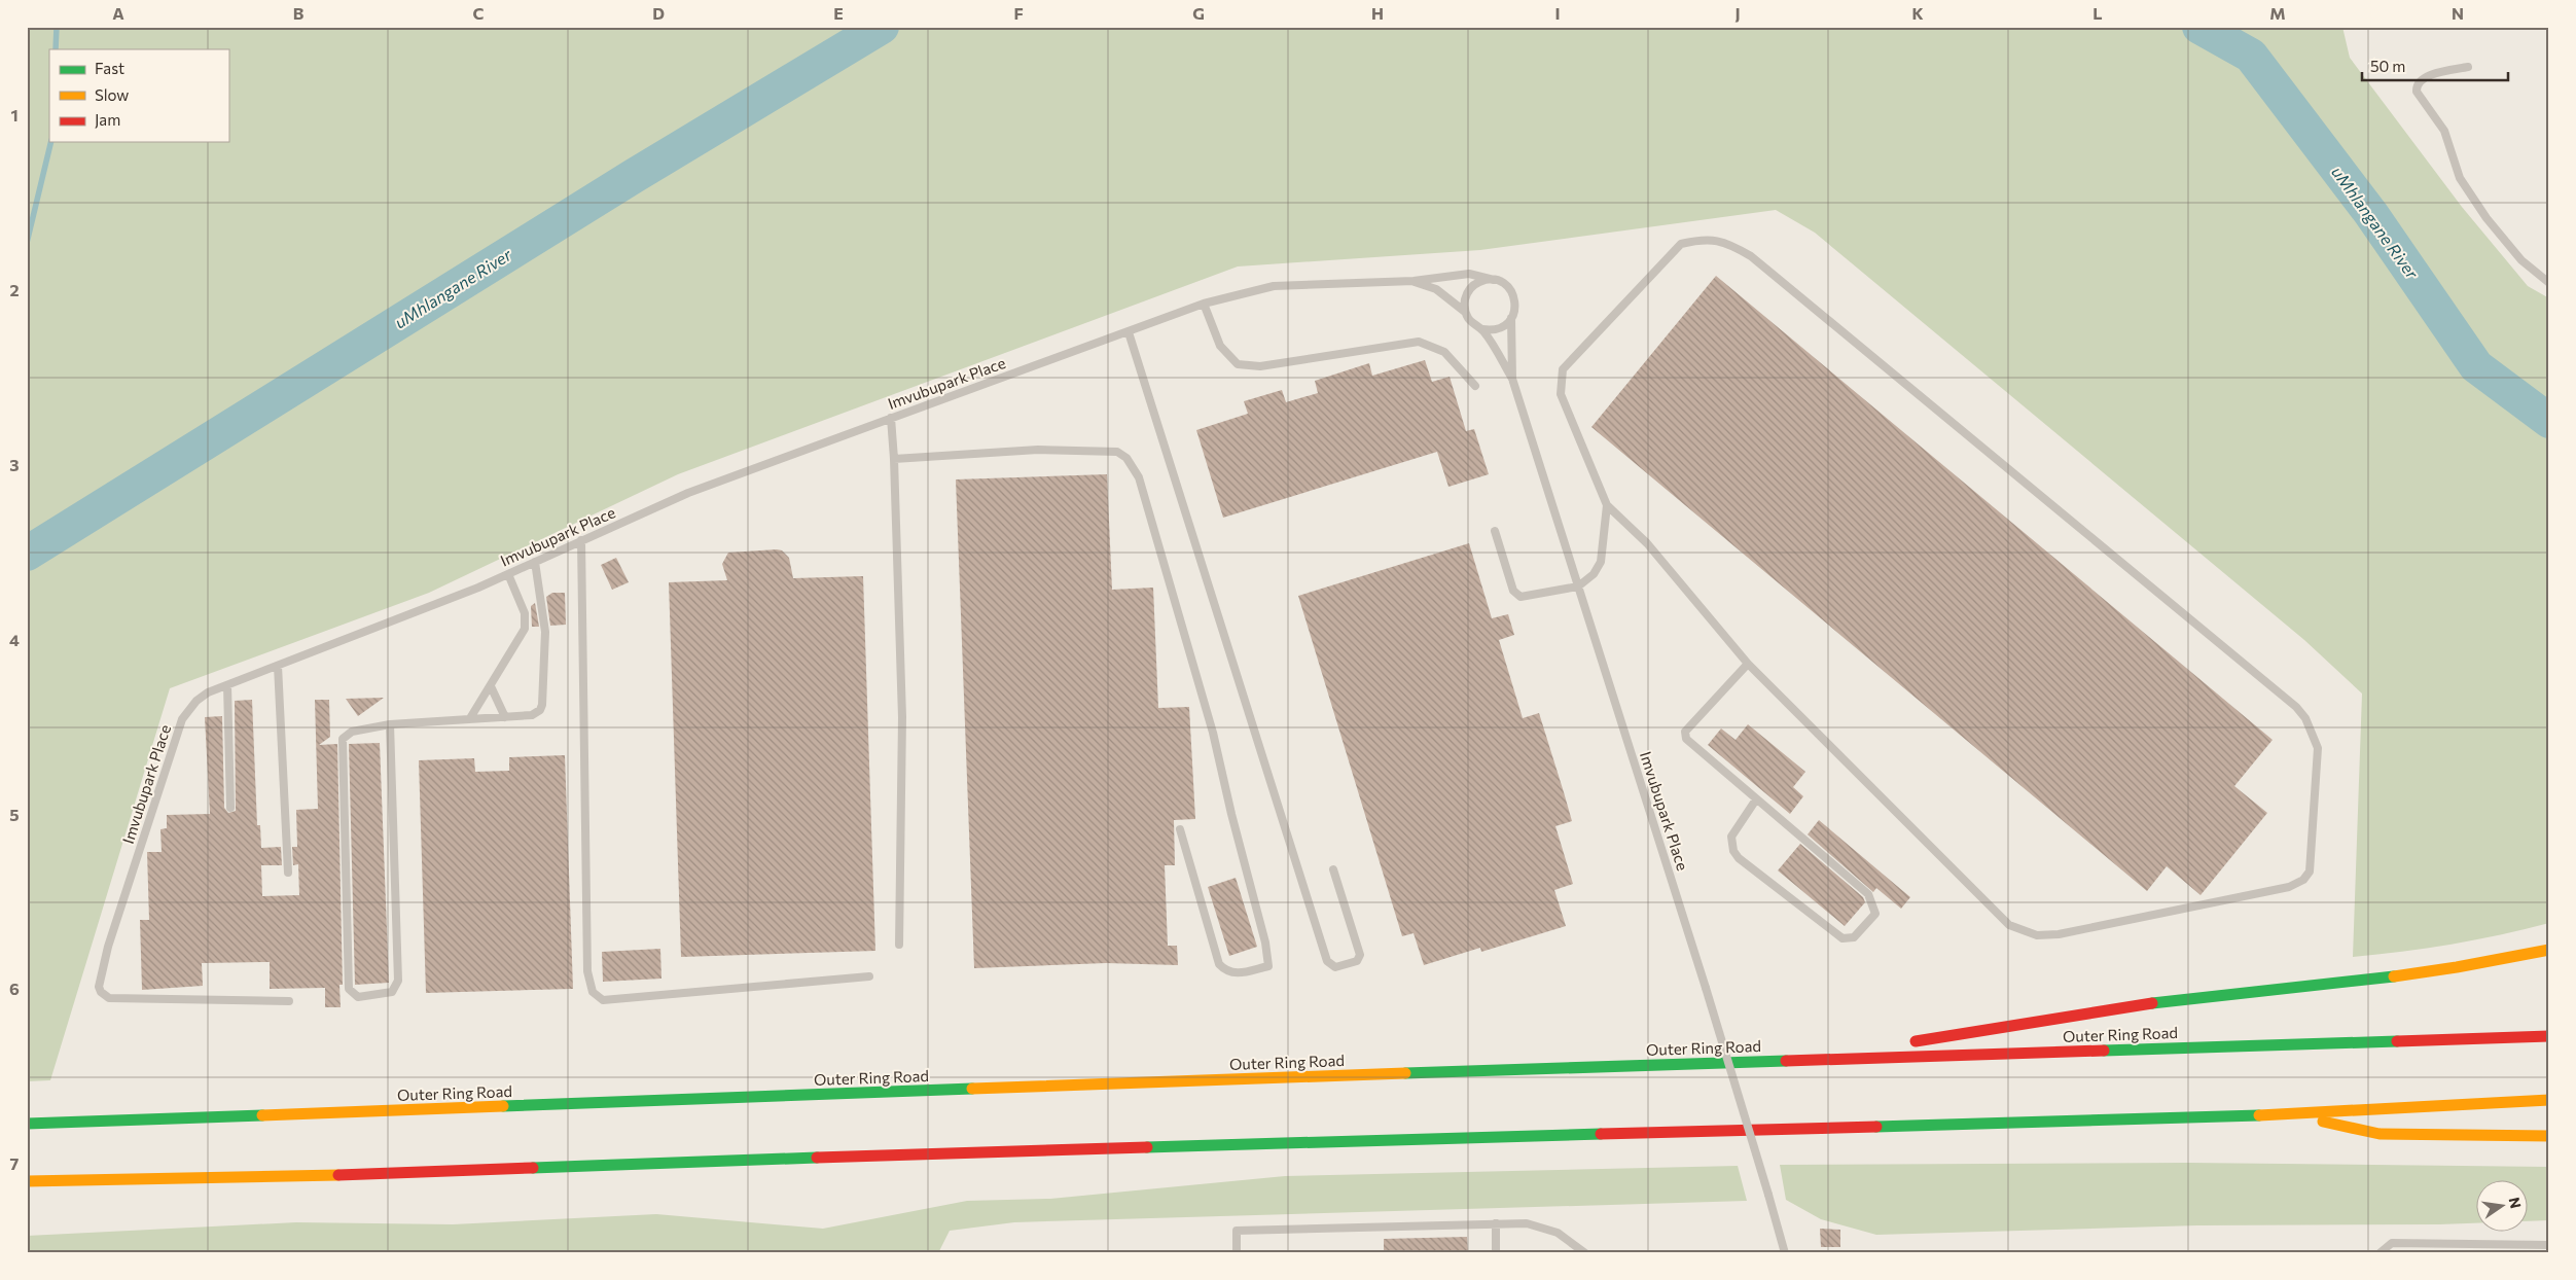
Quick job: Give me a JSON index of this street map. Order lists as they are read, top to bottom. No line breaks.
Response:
{"streets":{"highway":["Outer Ring Road"],"lane":["Imvubupark Place"]},"water":["uMhlangane River"],"legend":["Fast","Slow","Jam"],"scale_bar":"50 m","north":"right","grid":{"columns":["A","B","C","D","E","F","G","H","I","J","K","L","M","N"],"rows":["1","2","3","4","5","6","7"]}}
